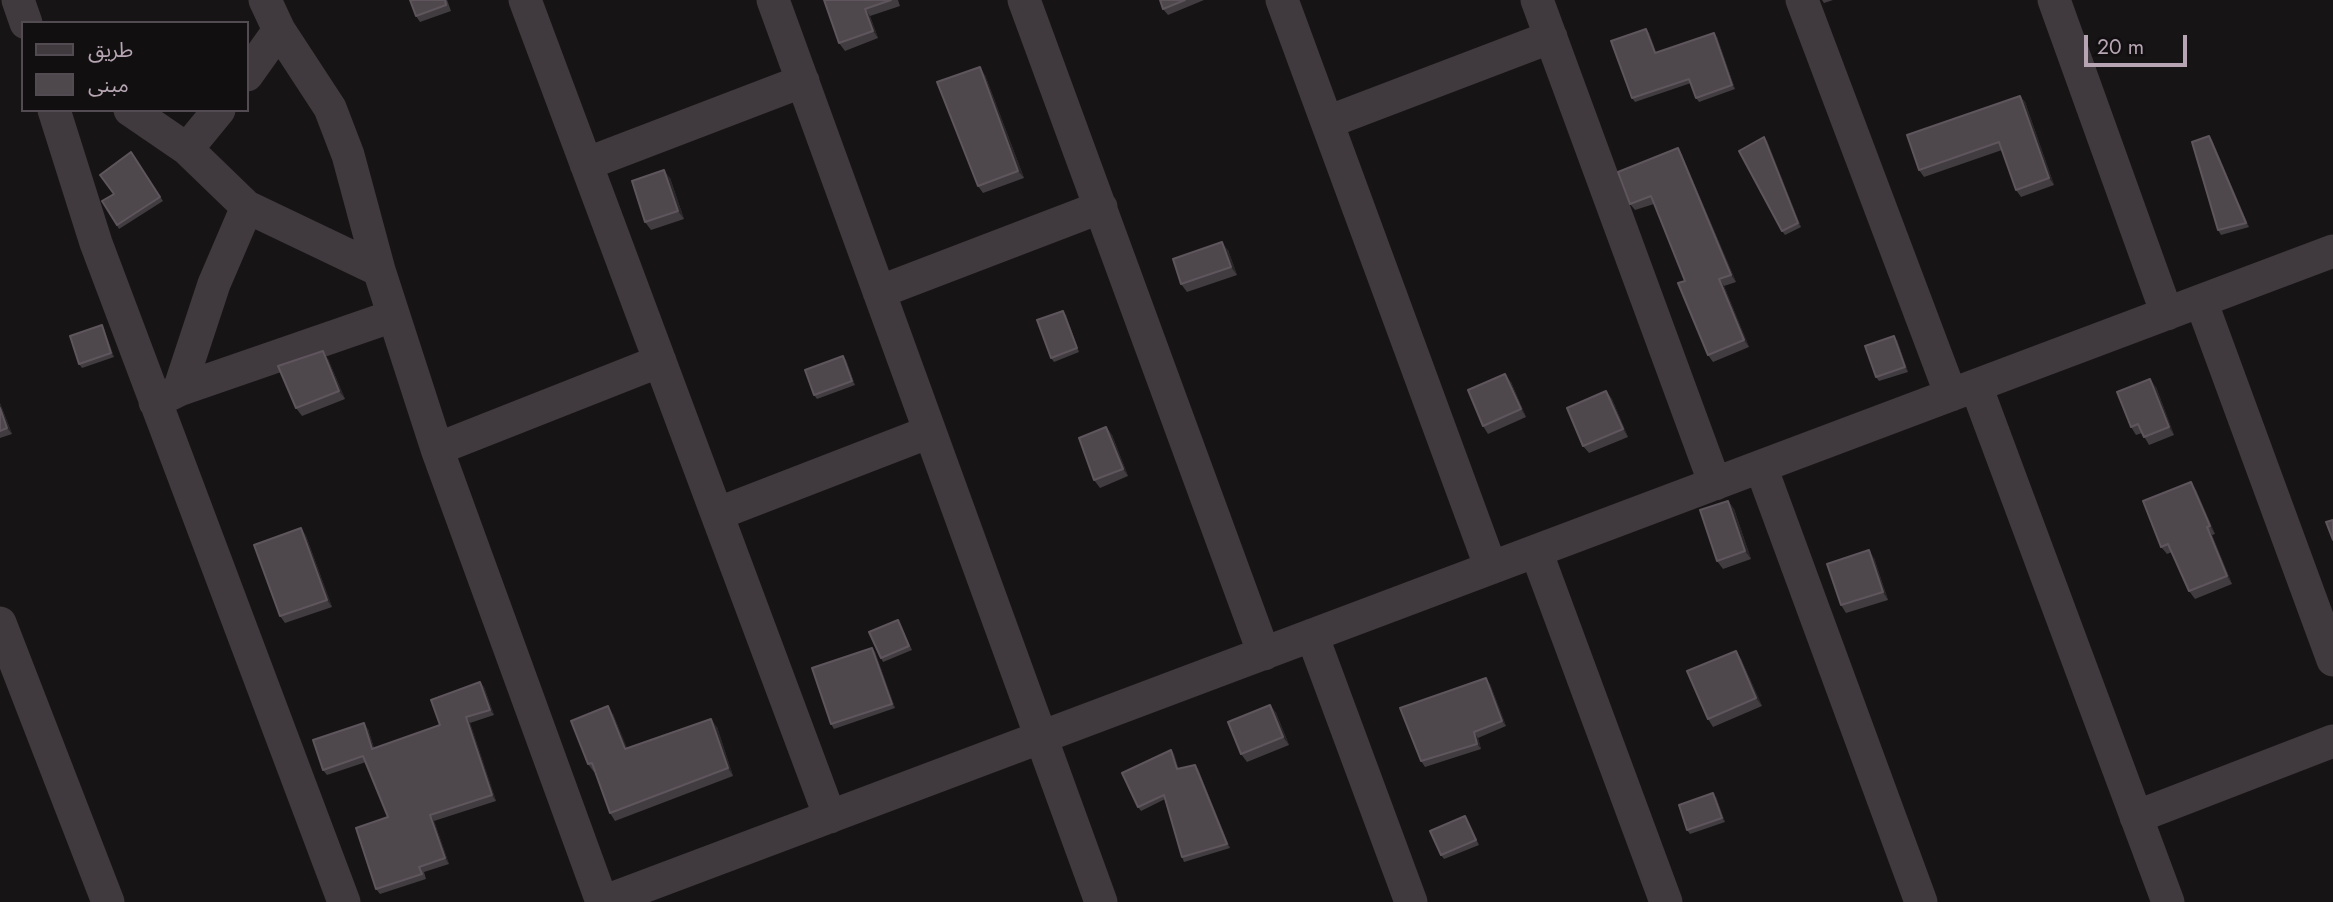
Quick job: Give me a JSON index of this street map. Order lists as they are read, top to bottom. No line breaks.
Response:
{"legend":["طريق","مبنى"],"scale_bar":"20 m"}
